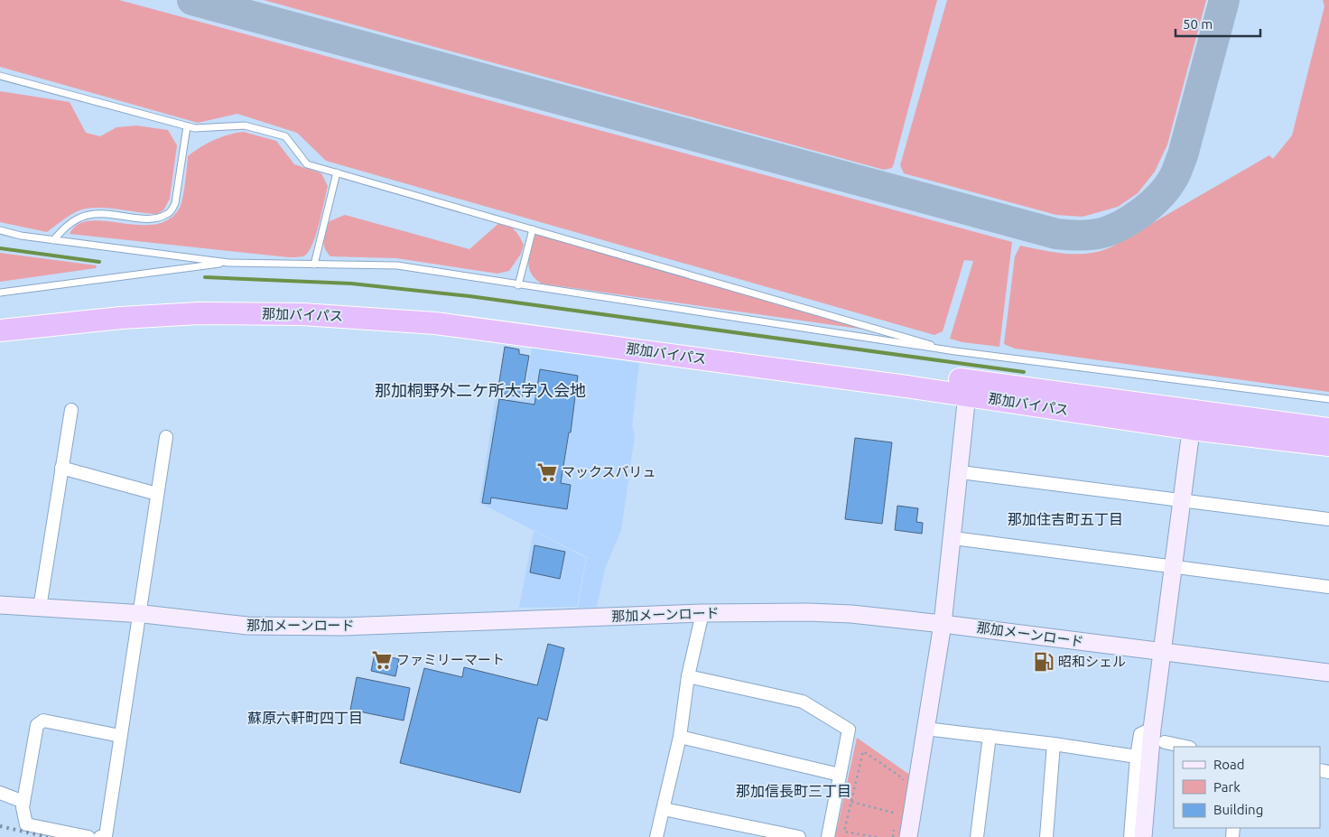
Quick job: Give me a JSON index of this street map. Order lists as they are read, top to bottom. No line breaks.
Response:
{"streets":{"highway":["那加バイパス"],"street":["那加メーンロード"]},"districts":["那加桐野外二ケ所大字入会地","那加住吉町五丁目","蘇原六軒町四丁目","那加信長町三丁目"],"places":{"supermarket":["マックスバリュ","ファミリーマート"],"fuel station":["昭和シェル"]},"legend":["Road","Park","Building"],"scale_bar":"50 m"}
